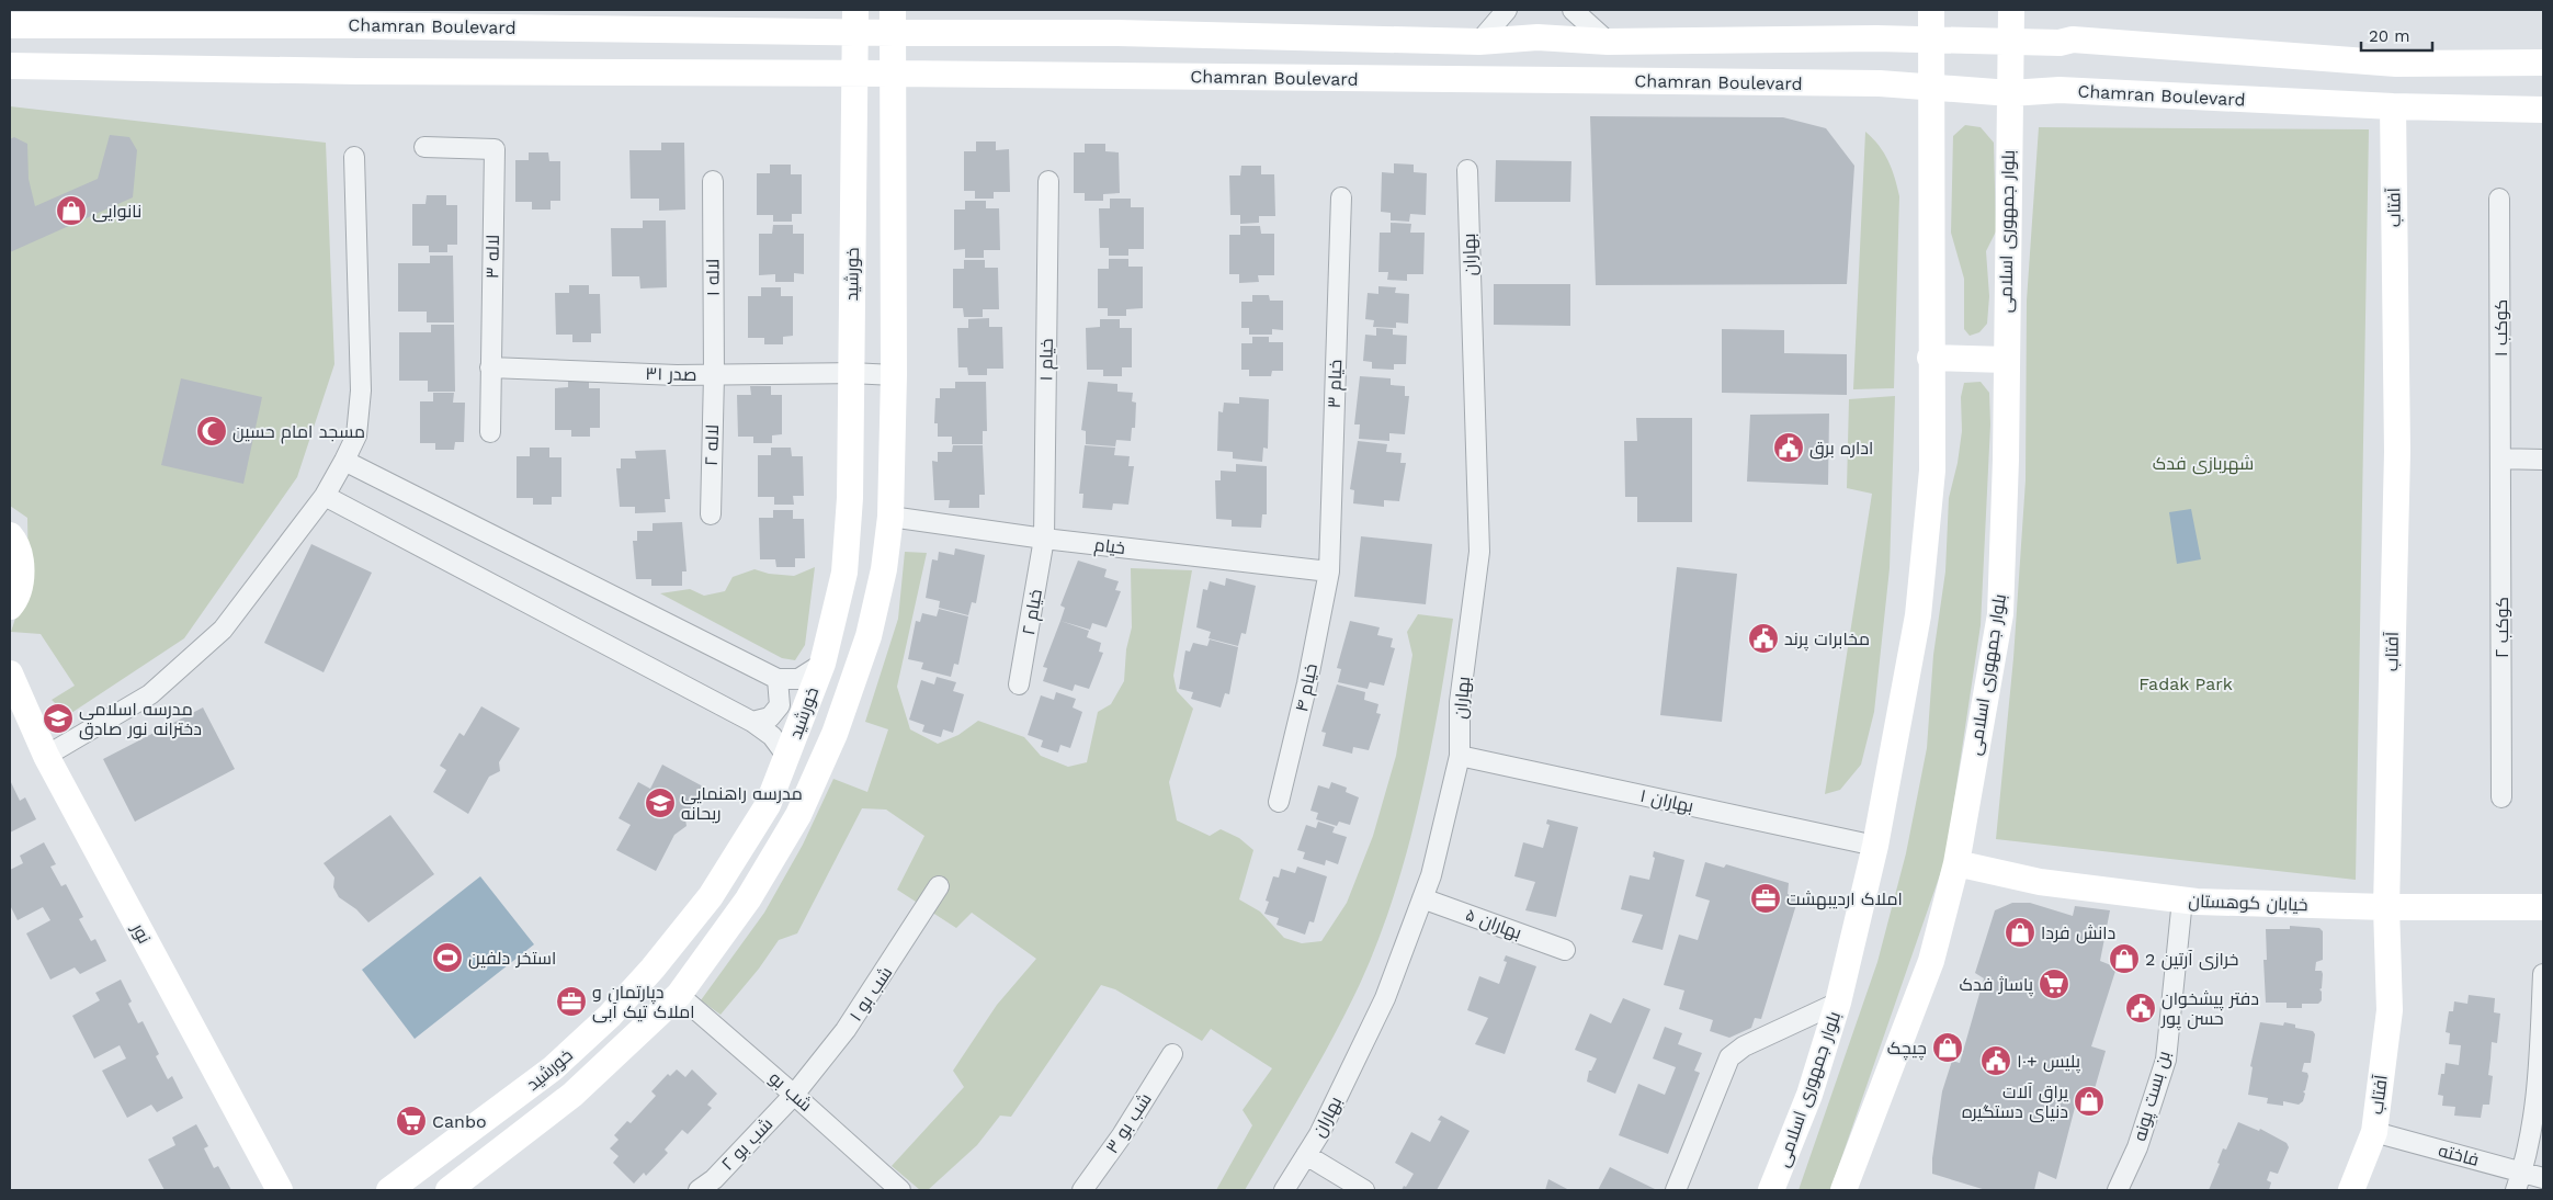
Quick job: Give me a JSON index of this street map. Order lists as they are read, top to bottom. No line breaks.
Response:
{"streets":{"main road":["Chamran Boulevard","آفتاب","بلوار جمهوری اسلامی","خورشید","خیابان کوهستان","نور"],"street":["بهاران","لاله ۳","لاله ۱","کوکب ۱","خیام ۱","صدر ۳۱","خیام ۳","لاله ۲","خیام","خیام ۲","کوکب ۲","خیام ۴","بهاران ۱","بهاران ۵","شب بو ۱","شب بو","بن بست پونه","شب بو ۳","شب بو ۲","فاخته"]},"crossings":[["Chamran Boulevard","آفتاب"],["Chamran Boulevard","بلوار جمهوری اسلامی"],["Chamran Boulevard","خورشید"],["آفتاب","خیابان کوهستان"],["آفتاب","فاخته"],["بلوار جمهوری اسلامی","بهاران ۱"],["بلوار جمهوری اسلامی","خیابان کوهستان"],["بهاران","بهاران ۱"],["بهاران","بهاران ۵"],["لاله ۳","صدر ۳۱"],["خورشید","صدر ۳۱"],["خورشید","خیام"],["خورشید","شب بو"],["لاله ۱","صدر ۳۱"],["لاله ۱","لاله ۲"],["کوکب ۱","کوکب ۲"],["خیام ۱","خیام"],["خیام ۱","خیام ۲"],["صدر ۳۱","لاله ۲"],["خیام ۳","خیام"],["خیام ۳","خیام ۴"],["خیام","خیام ۲"],["خیام","خیام ۴"],["خیابان کوهستان","بن بست پونه"],["شب بو ۱","شب بو"],["شب بو ۱","شب بو ۲"],["شب بو","شب بو ۲"]],"parks":["شهربازی فدک","Fadak Park"],"places":{"shop":["نانوایی","دانش فردا","خرازی آرتین 2","چیچک","یراق آلات دنیای دستگیره"],"mosque":["مسجد امام‌ حسین"],"public building":["اداره برق","مخابرات پرند","دفتر پیشخوان حسن پور","پلیس +۱۰"],"school or university":["مدرسه اسلامی دخترانه نور صادق","مدرسه راهنمایی ریحانه"],"office":["املاک اردیبهشت","دپارتمان و املاک تیک آبی"],"sports":["استخر دلفین"],"supermarket":["پاساژ فدک","Canbo"]},"scale_bar":"20 m"}
